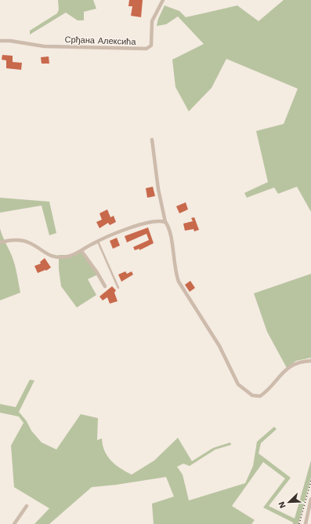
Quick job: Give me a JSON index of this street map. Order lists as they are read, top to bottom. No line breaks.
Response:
{"streets":{"street":["Срђана Алексића"]},"north":"bottom left"}
